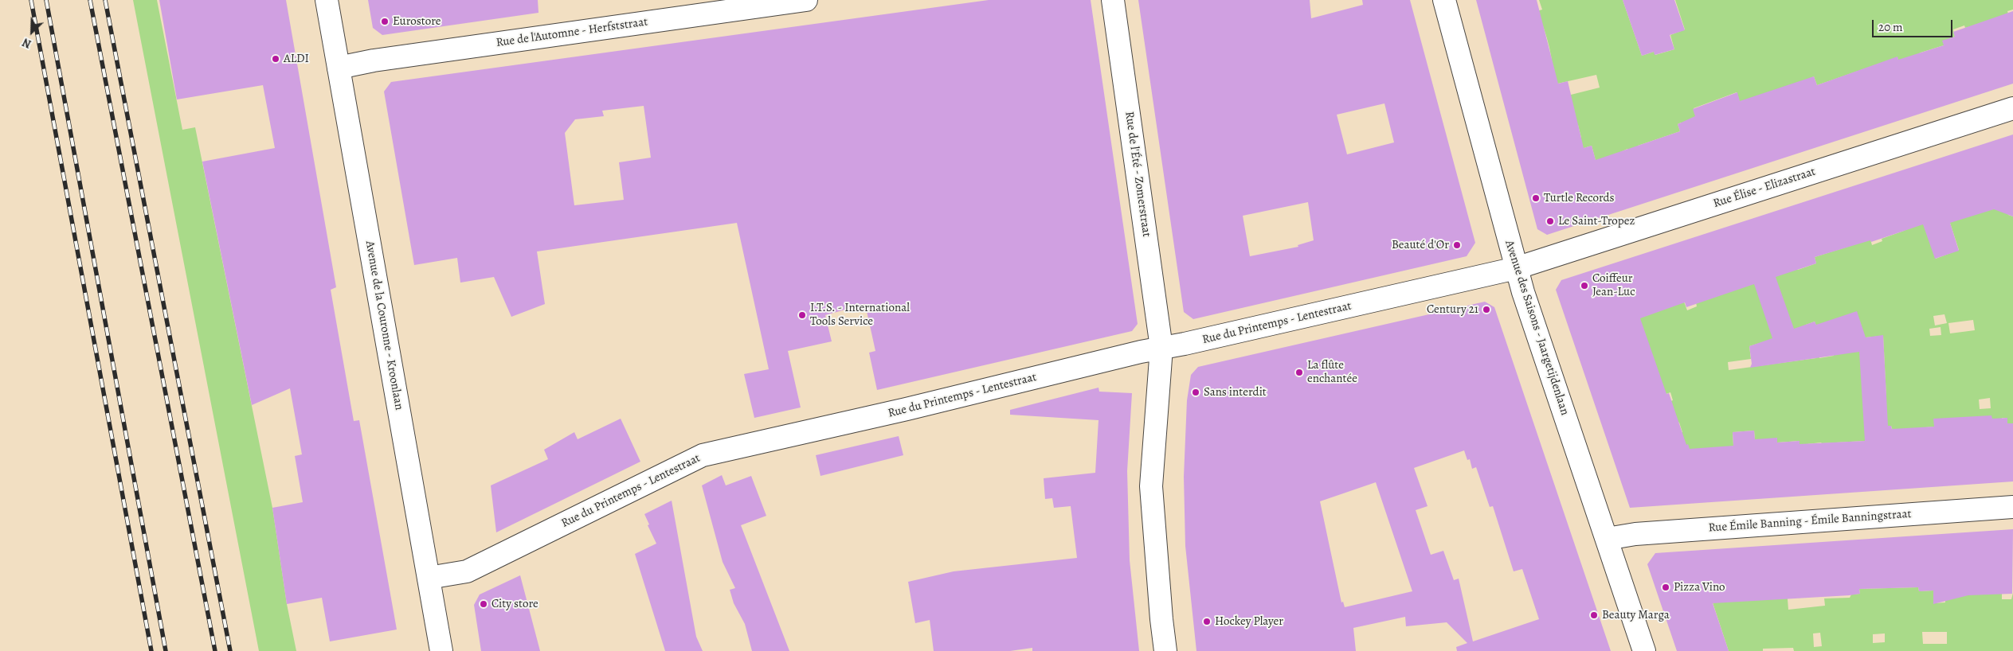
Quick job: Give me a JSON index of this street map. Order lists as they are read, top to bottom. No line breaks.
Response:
{"streets":{"street":["Rue de l'Automne - Herfststraat","Rue de l'Été - Zomerstraat","Rue Élise - Elizastraat","Rue du Printemps - Lentestraat","Avenue de la Couronne - Kroonlaan","Avenue des Saisons - Jaargetijdenlaan","Rue Émile Banning - Émile Banningstraat"]},"crossings":[["Rue de l'Automne - Herfststraat","Avenue de la Couronne - Kroonlaan"],["Rue de l'Été - Zomerstraat","Rue du Printemps - Lentestraat"],["Rue Élise - Elizastraat","Rue du Printemps - Lentestraat"],["Rue Élise - Elizastraat","Avenue des Saisons - Jaargetijdenlaan"],["Rue du Printemps - Lentestraat","Avenue de la Couronne - Kroonlaan"],["Rue du Printemps - Lentestraat","Avenue des Saisons - Jaargetijdenlaan"],["Avenue des Saisons - Jaargetijdenlaan","Rue Émile Banning - Émile Banningstraat"]],"places":["Eurostore","ALDI","Turtle Records","Le Saint-Tropez","Beauté d'Or","Coiffeur Jean-Luc","Century 21","I.T.S. - International Tools Service","La flûte enchantée","Sans interdit","Pizza Vino","City store","Beauty Marga","Hockey Player"],"scale_bar":"20 m","north":"bottom left"}
